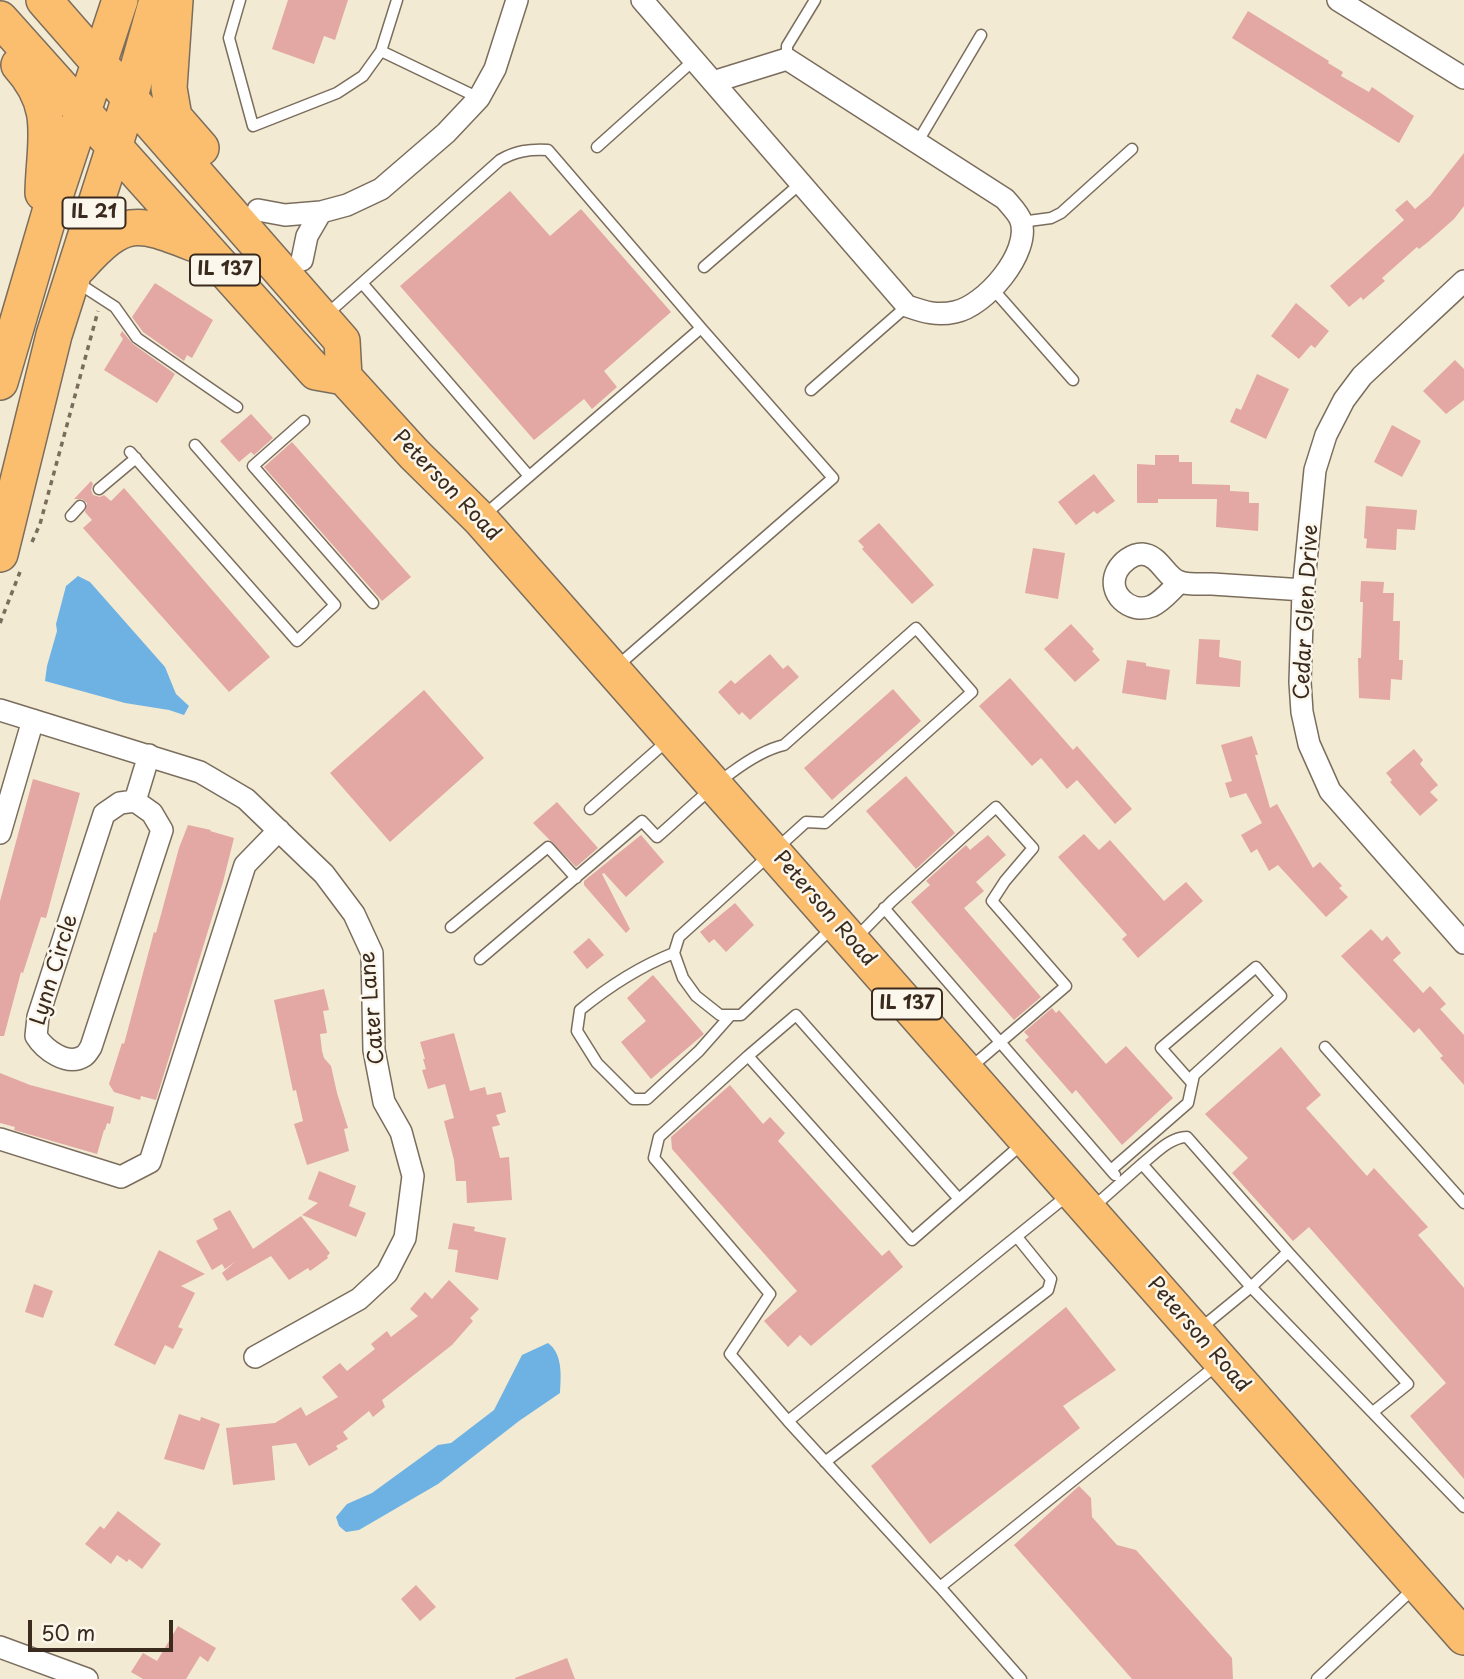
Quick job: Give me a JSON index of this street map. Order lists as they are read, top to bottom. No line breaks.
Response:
{"streets":{"main road":["IL 21","IL 137","Peterson Road"],"street":["Cedar Glen Drive","Lynn Circle","Cater Lane"]},"crossings":[["IL 21","IL 137"],["IL 137","Peterson Road"]],"scale_bar":"50 m"}
